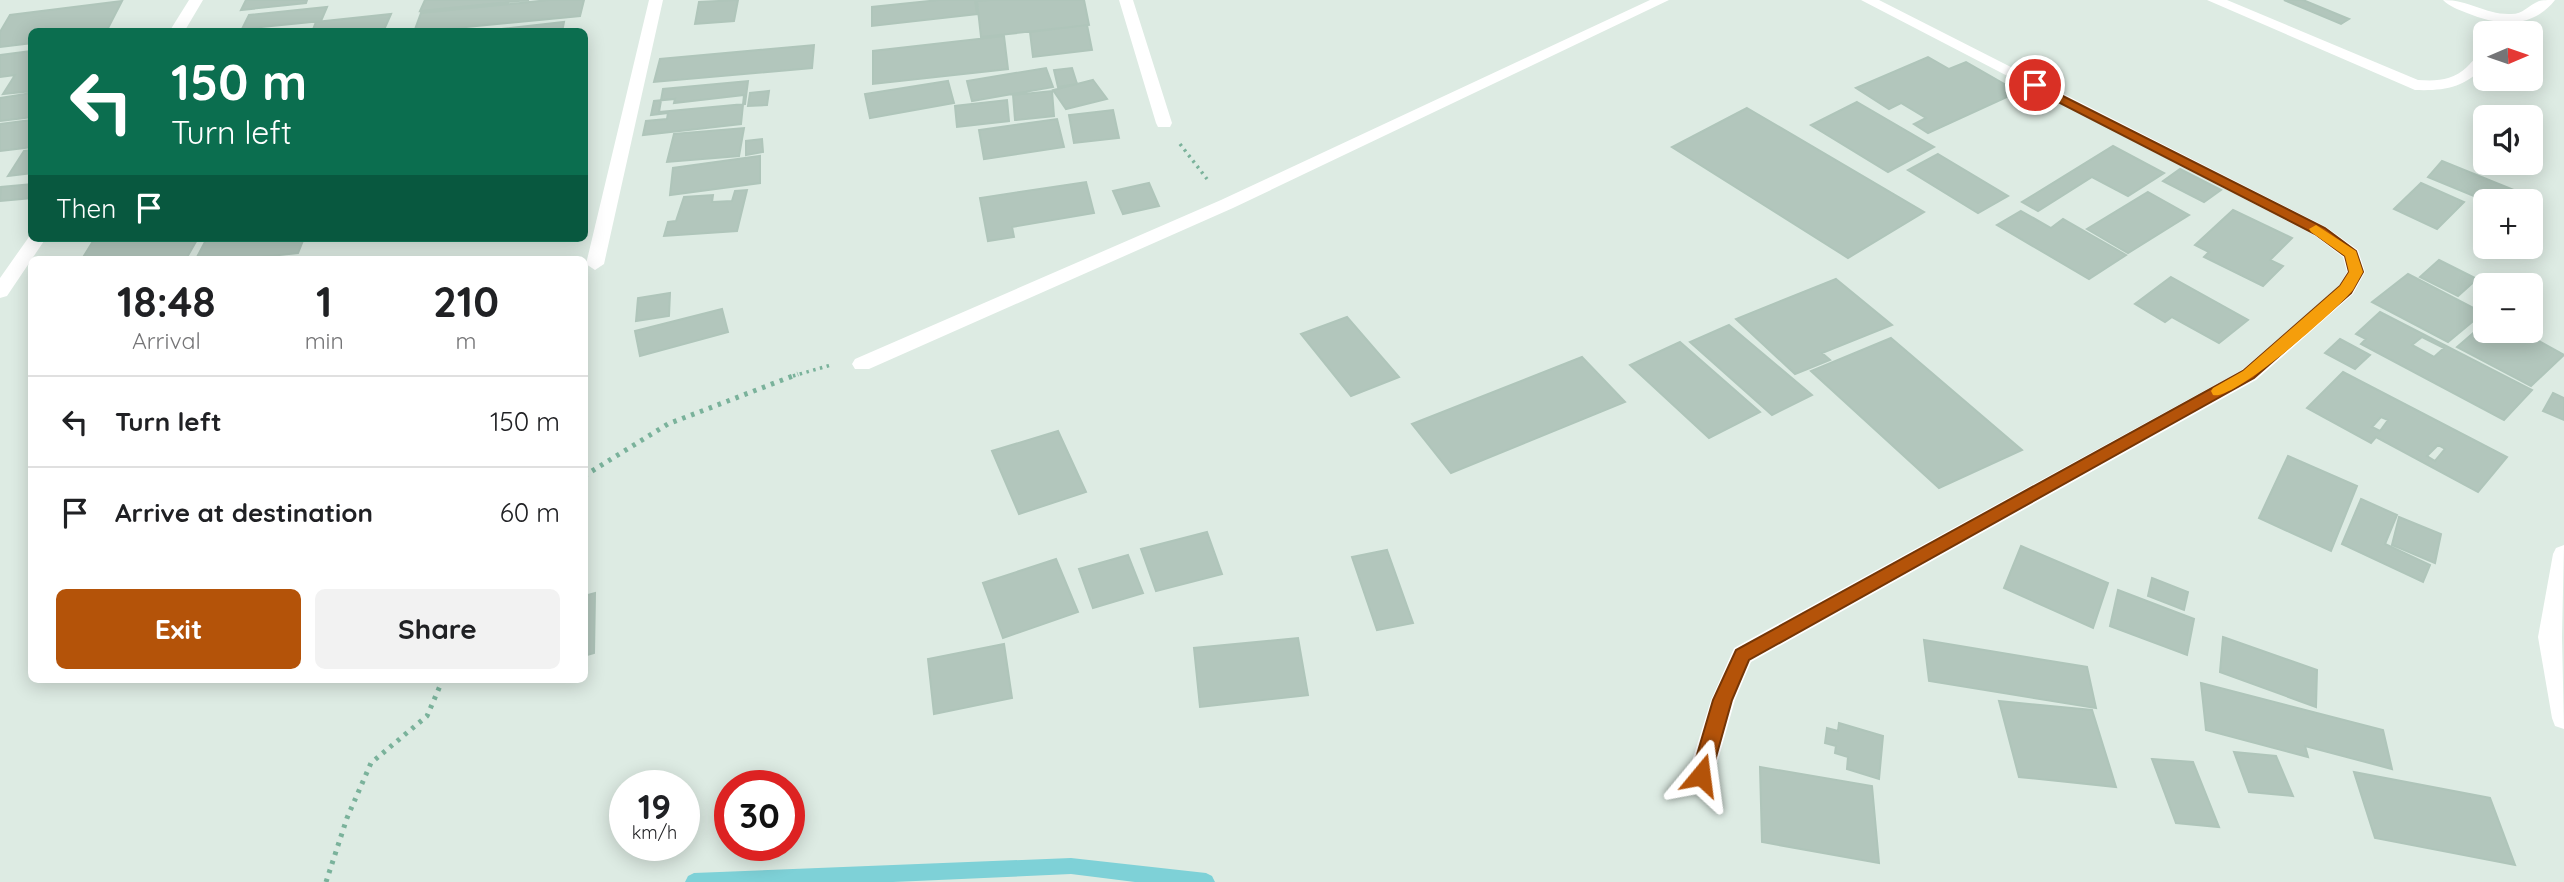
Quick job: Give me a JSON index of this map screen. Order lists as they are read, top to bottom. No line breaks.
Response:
{"north":"right","page":{"map_buttons":["+","−"],"turn":["150 m","Turn left"],"then":"Then","eta":["18:48","Arrival","1","min","210","m"],"list":[{"name":"Turn left","value":"150 m"},{"name":"Arrive at destination","value":"60 m"}],"buttons":["Exit","Share"],"speed":"19 km/h","limit":"30"}}
